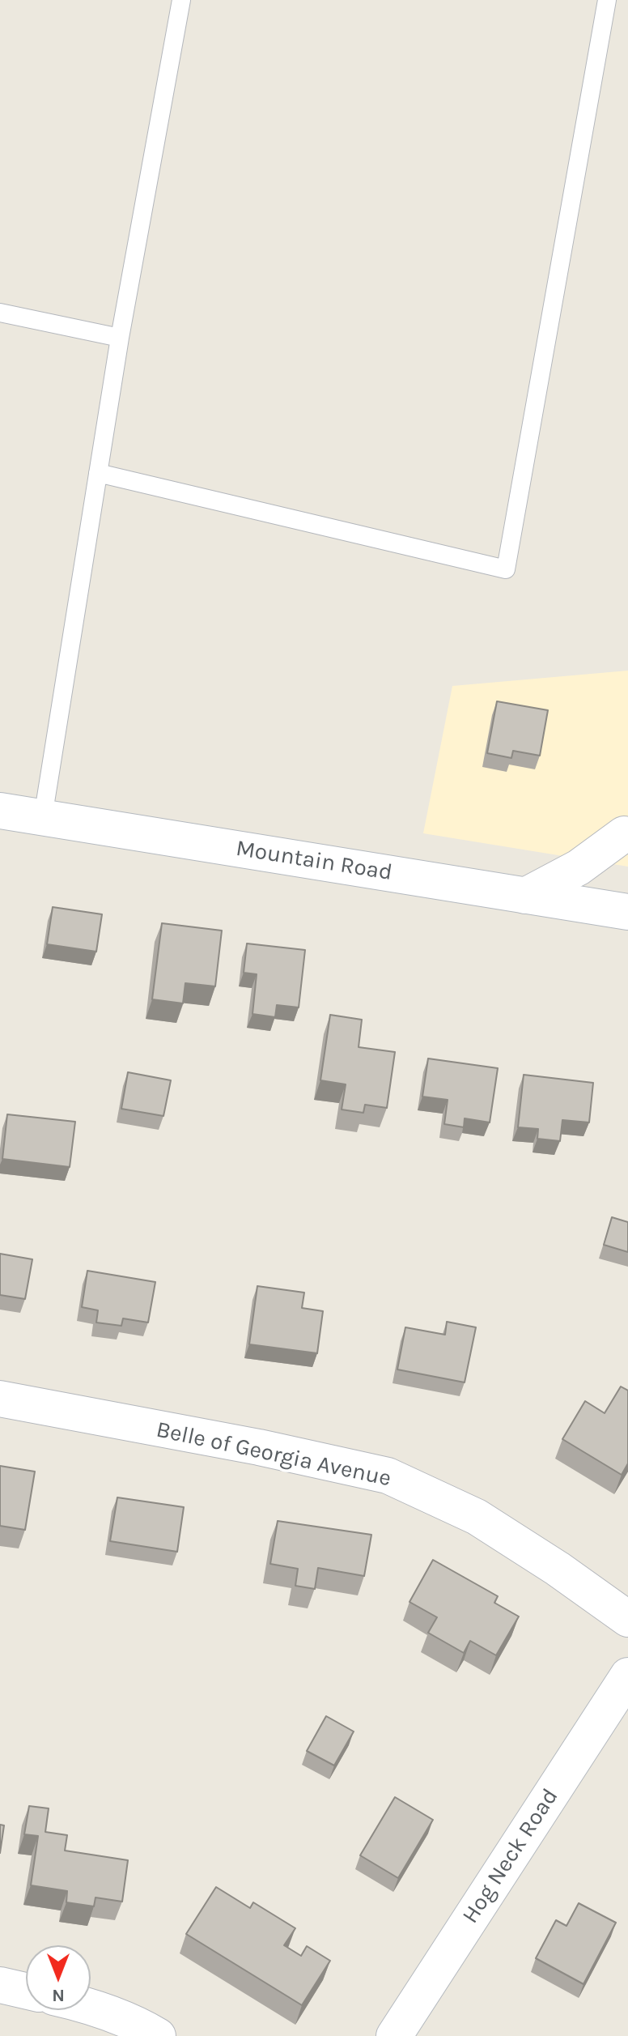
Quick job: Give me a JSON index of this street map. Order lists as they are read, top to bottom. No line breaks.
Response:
{"streets":{"main road":["Mountain Road","Belle of Georgia Avenue","Hog Neck Road"]},"north":"bottom"}
